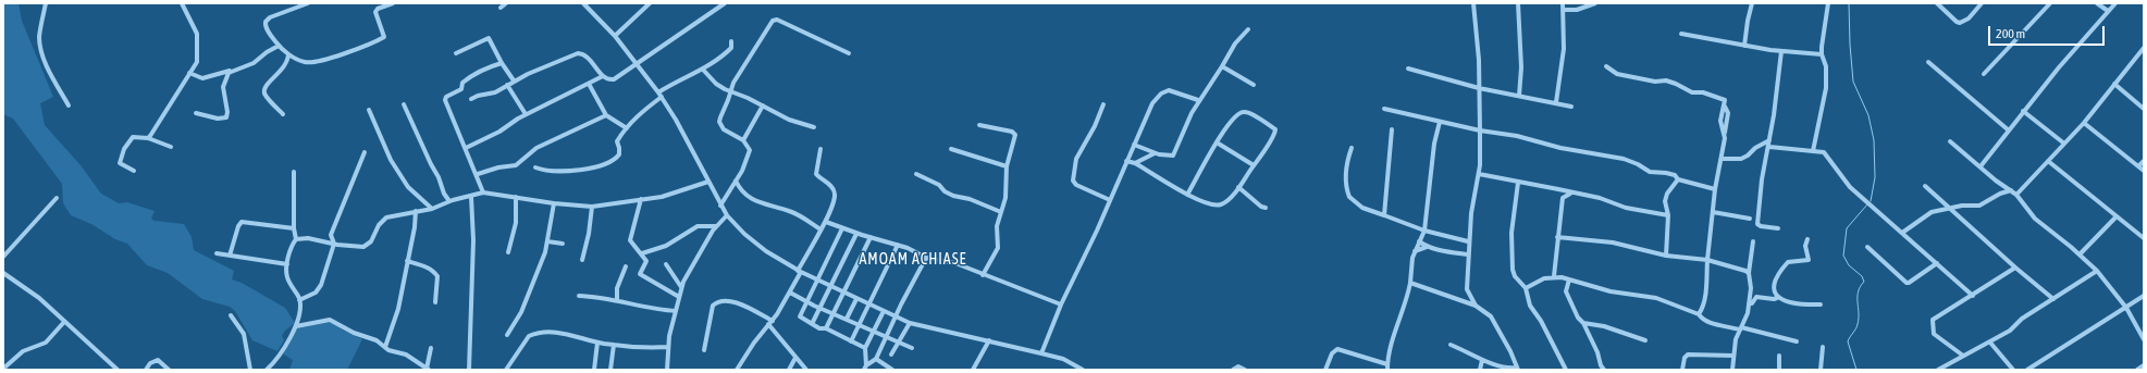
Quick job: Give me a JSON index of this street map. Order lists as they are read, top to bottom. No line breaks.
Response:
{"districts":["AMOAM ACHIASE"],"scale_bar":"200 m"}
